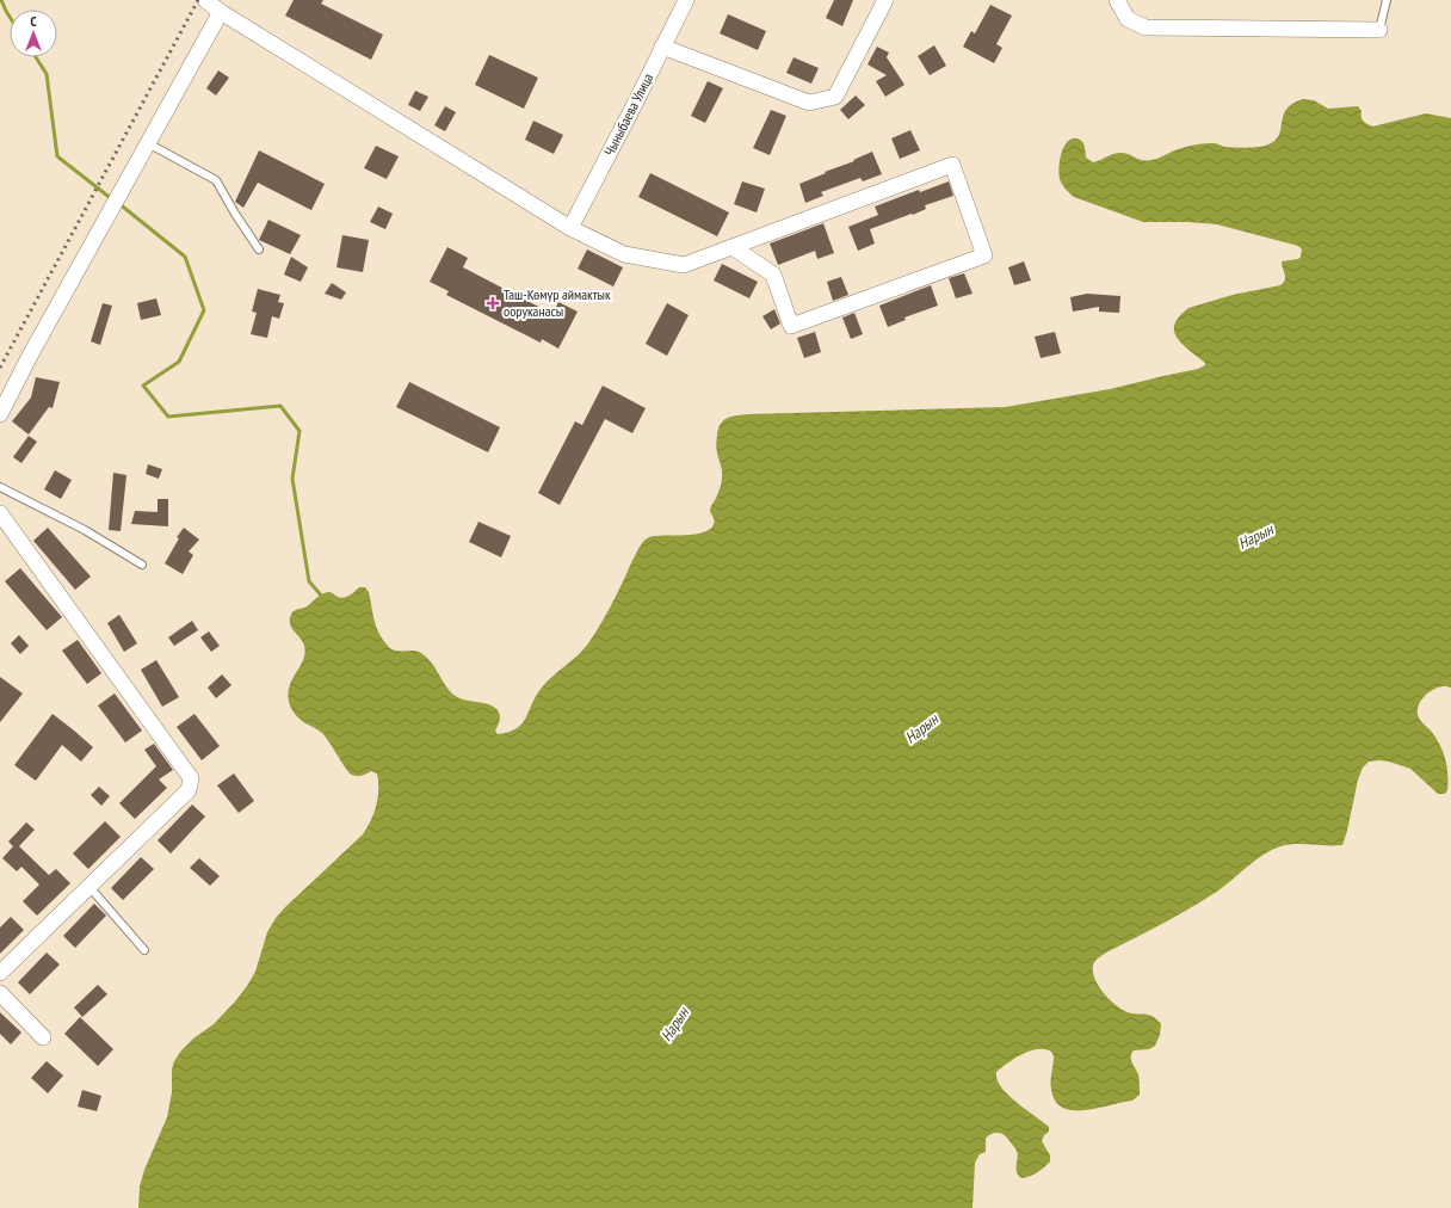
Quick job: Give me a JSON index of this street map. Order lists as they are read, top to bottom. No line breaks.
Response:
{"streets":{"street":["Чыныбаева Улица"]},"water":["Нарын"],"places":{"health":["Таш-Көмүр аймактык ооруканасы"]},"north":"top"}
